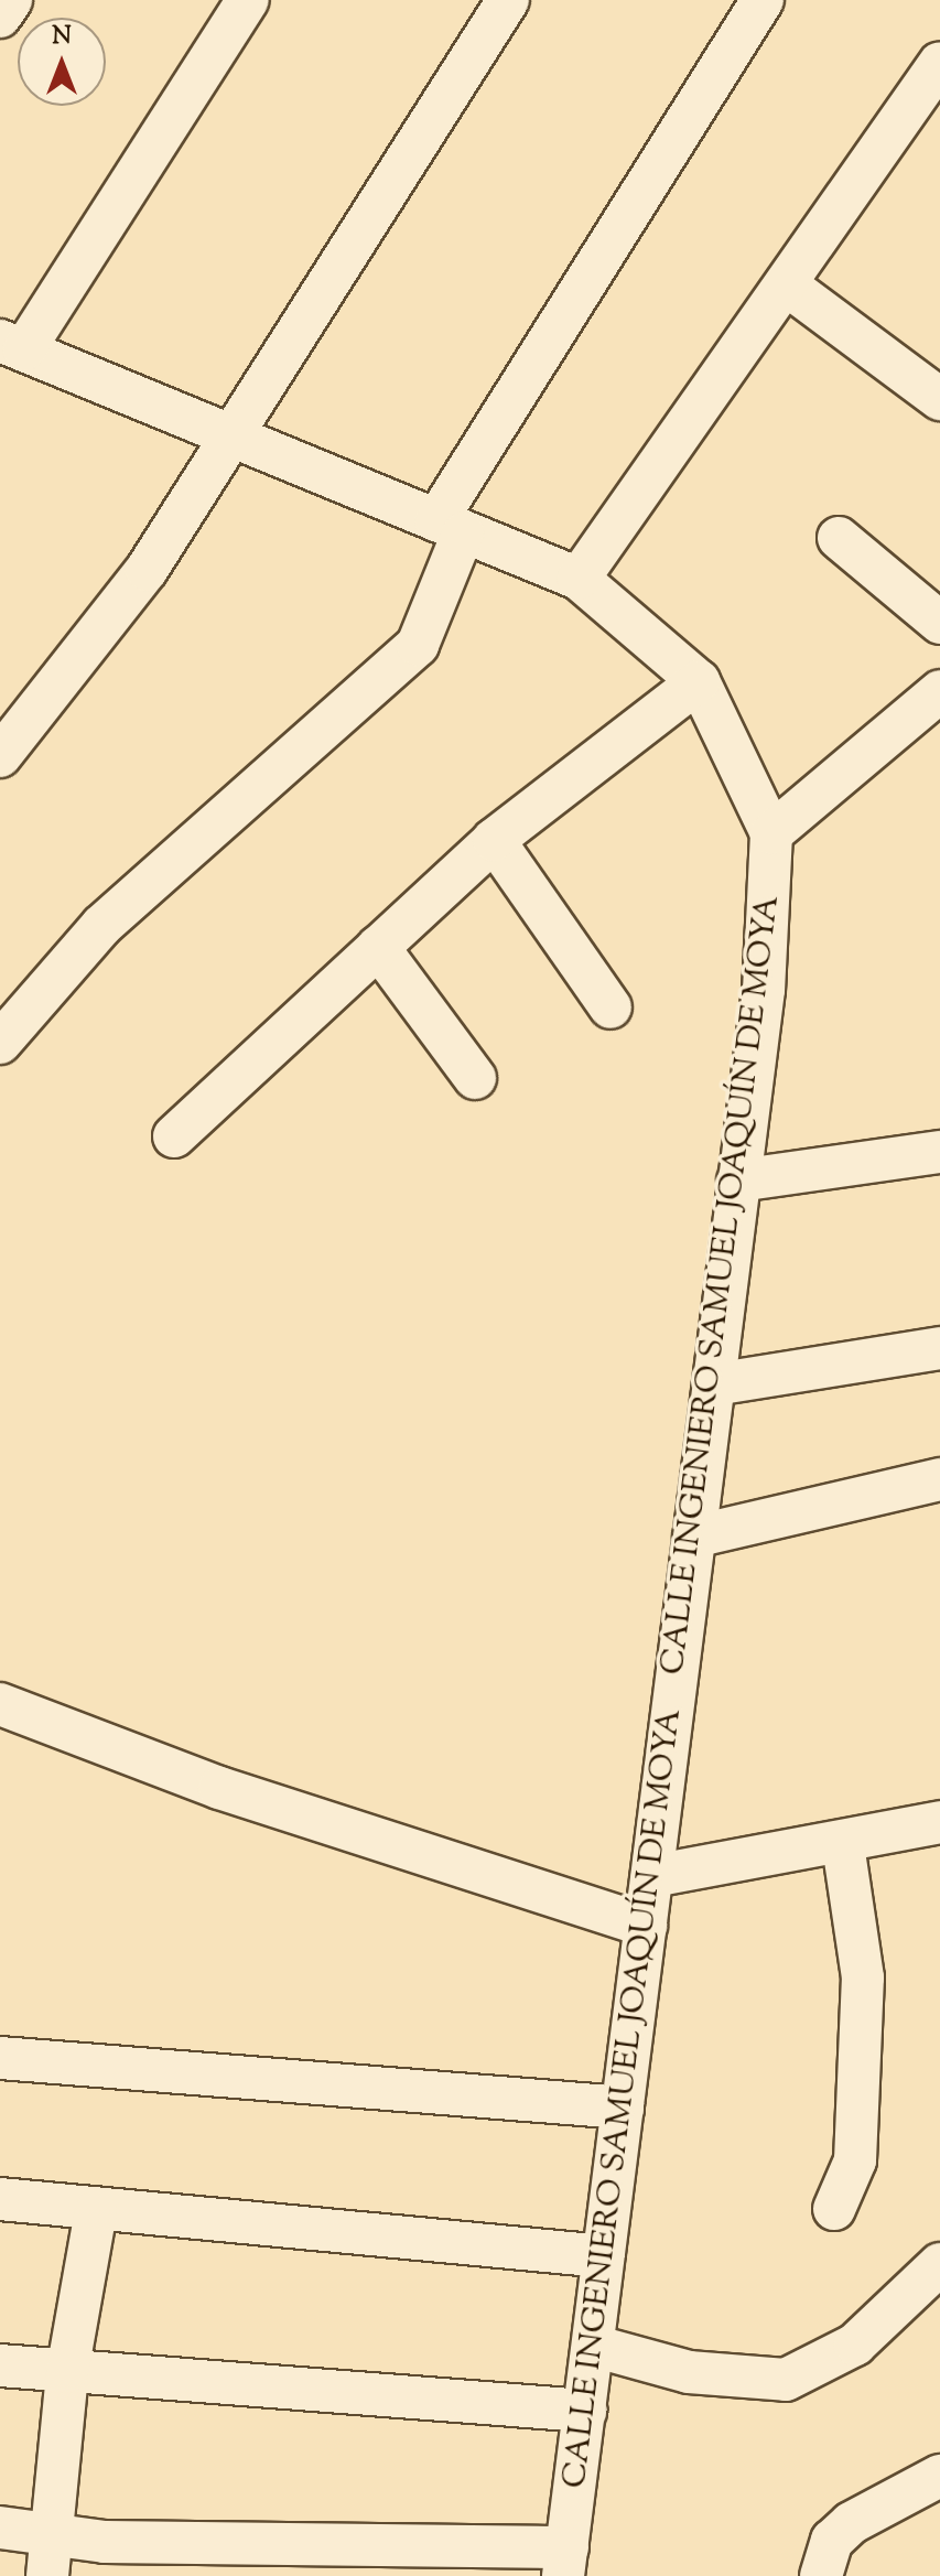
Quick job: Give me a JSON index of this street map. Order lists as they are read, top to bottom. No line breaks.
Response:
{"streets":{"street":["CALLE INGENIERO SAMUEL JOAQUÍN DE MOYA"]},"north":"top"}
